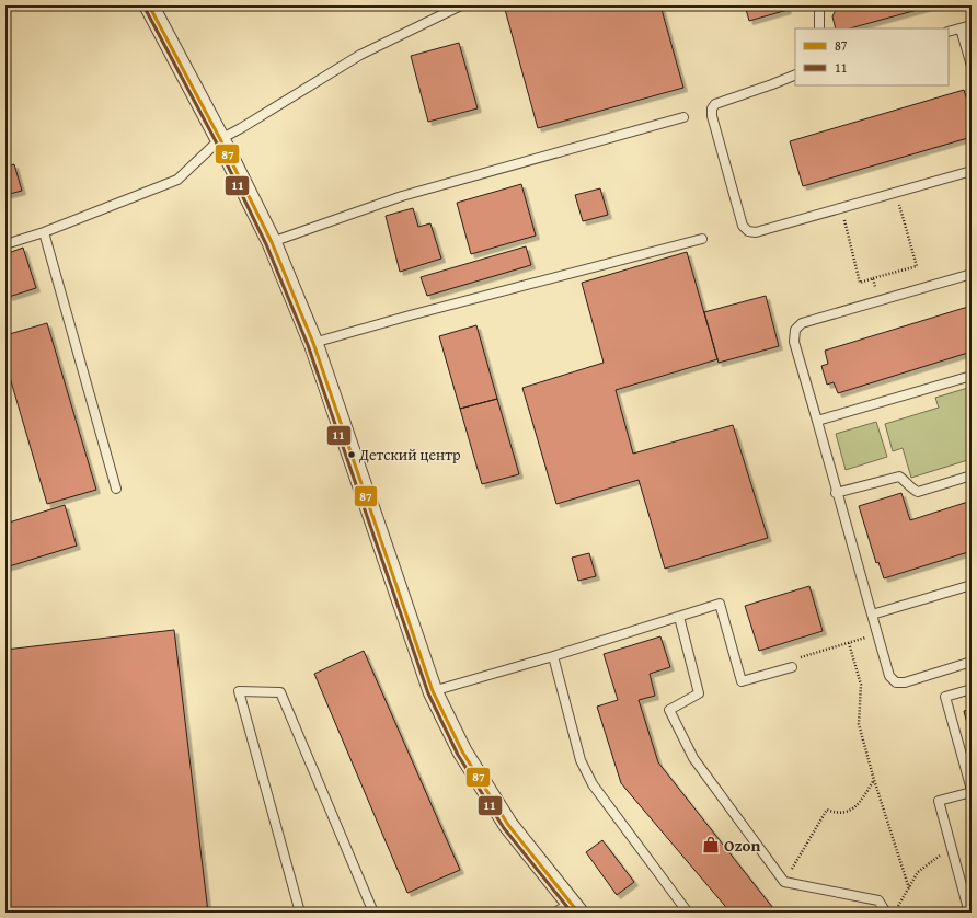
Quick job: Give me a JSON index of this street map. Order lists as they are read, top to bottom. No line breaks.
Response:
{"places":{"other":["Детский центр"],"shop":["Ozon"]},"lines":["transit line 87","transit line 11"],"legend":["87","11"]}
